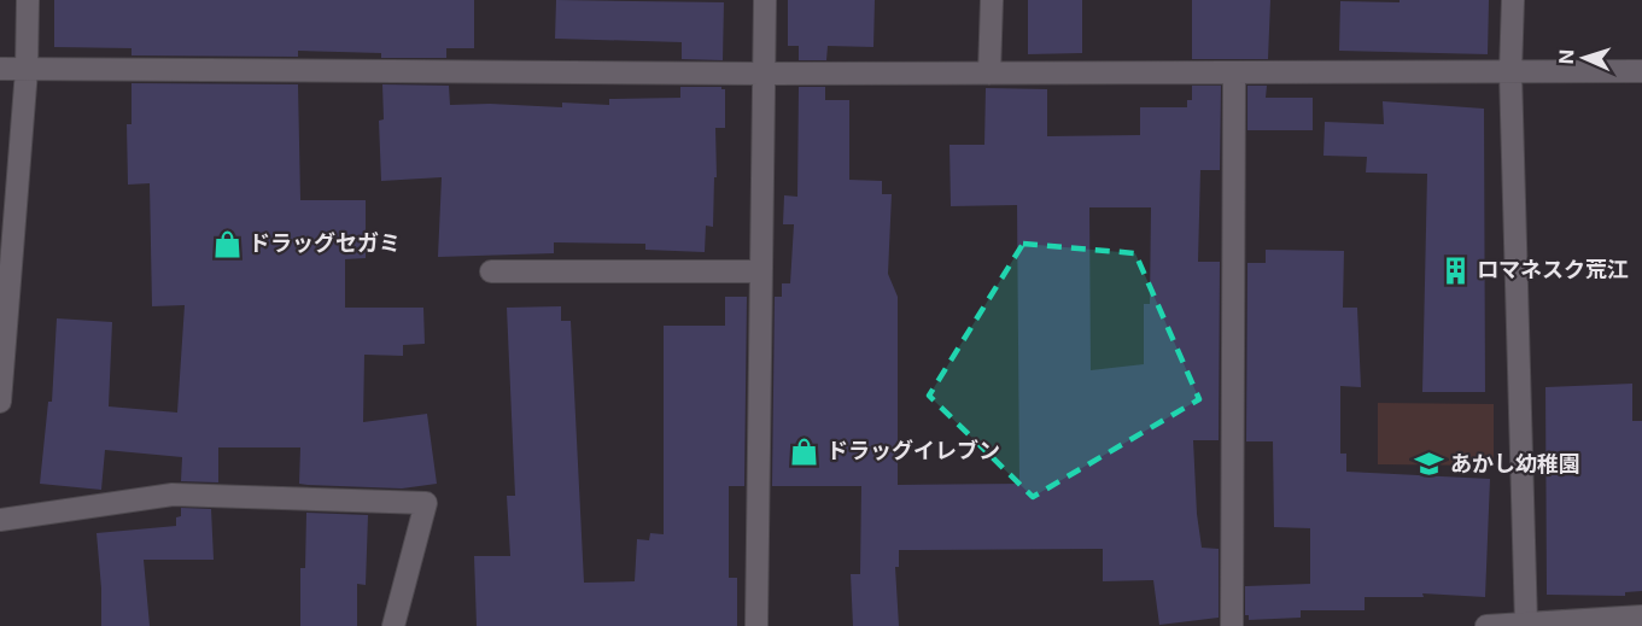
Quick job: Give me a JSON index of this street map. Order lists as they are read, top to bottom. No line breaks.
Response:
{"places":{"shop":["ドラッグセガミ","ドラッグイレブン"],"building":["ロマネスク荒江"],"school or university":["あかし幼稚園"]},"north":"left"}
